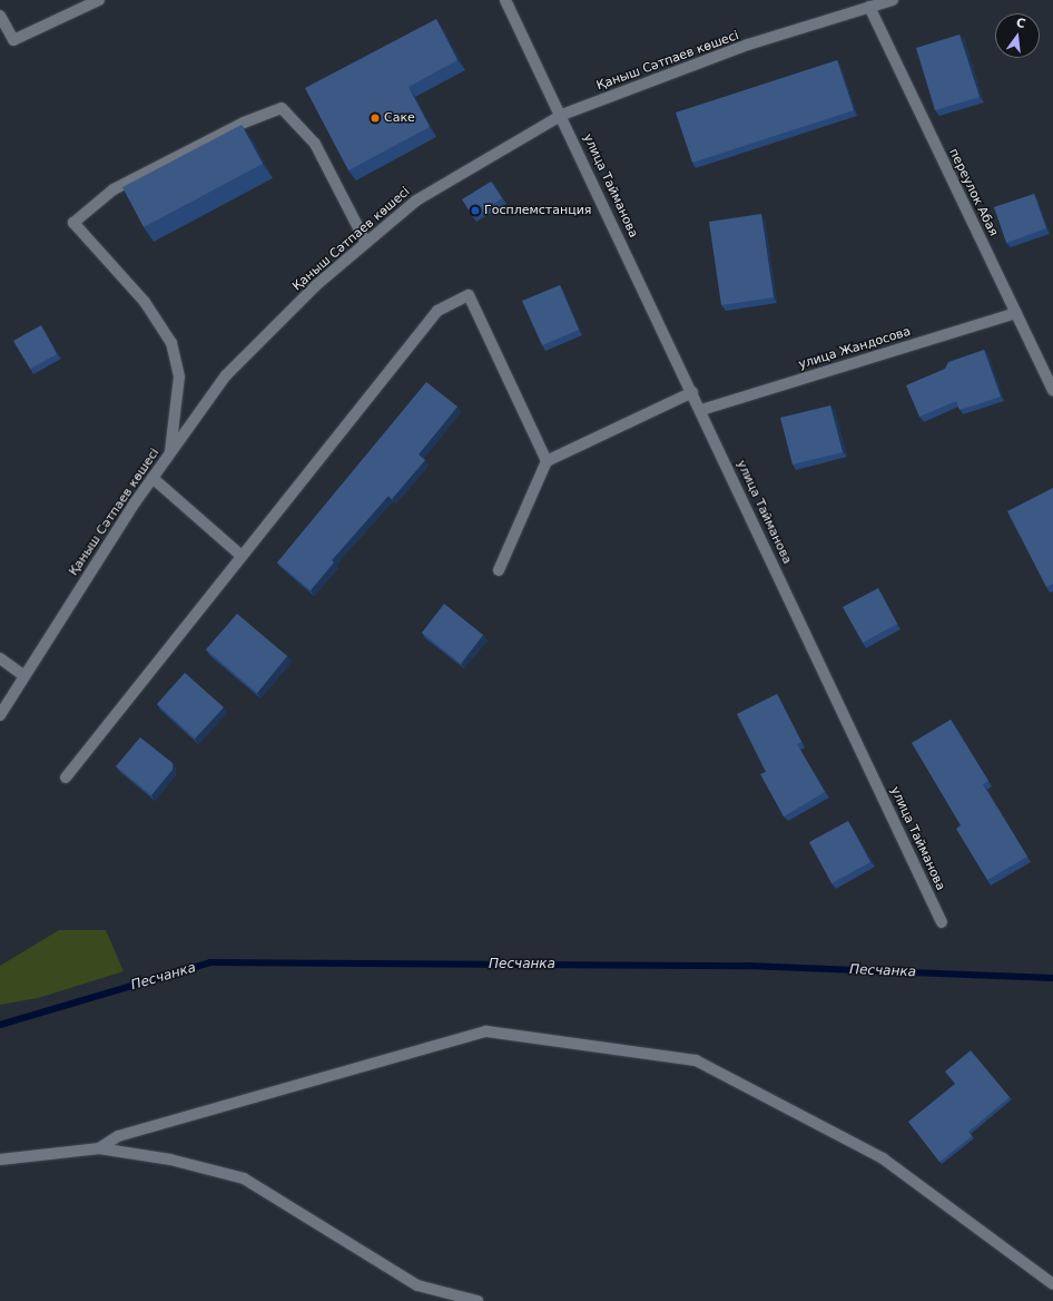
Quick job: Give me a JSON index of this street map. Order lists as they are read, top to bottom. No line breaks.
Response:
{"streets":{"street":["Қаныш Сәтпаев көшесі","улица Тайманова","переулок Абая","улица Жандосова"]},"crossings":[["Қаныш Сәтпаев көшесі","улица Тайманова"],["Қаныш Сәтпаев көшесі","переулок Абая"],["улица Тайманова","улица Жандосова"],["переулок Абая","улица Жандосова"]],"water":["Песчанка"],"places":["Саке","Госплемстанция"],"north":"top"}
